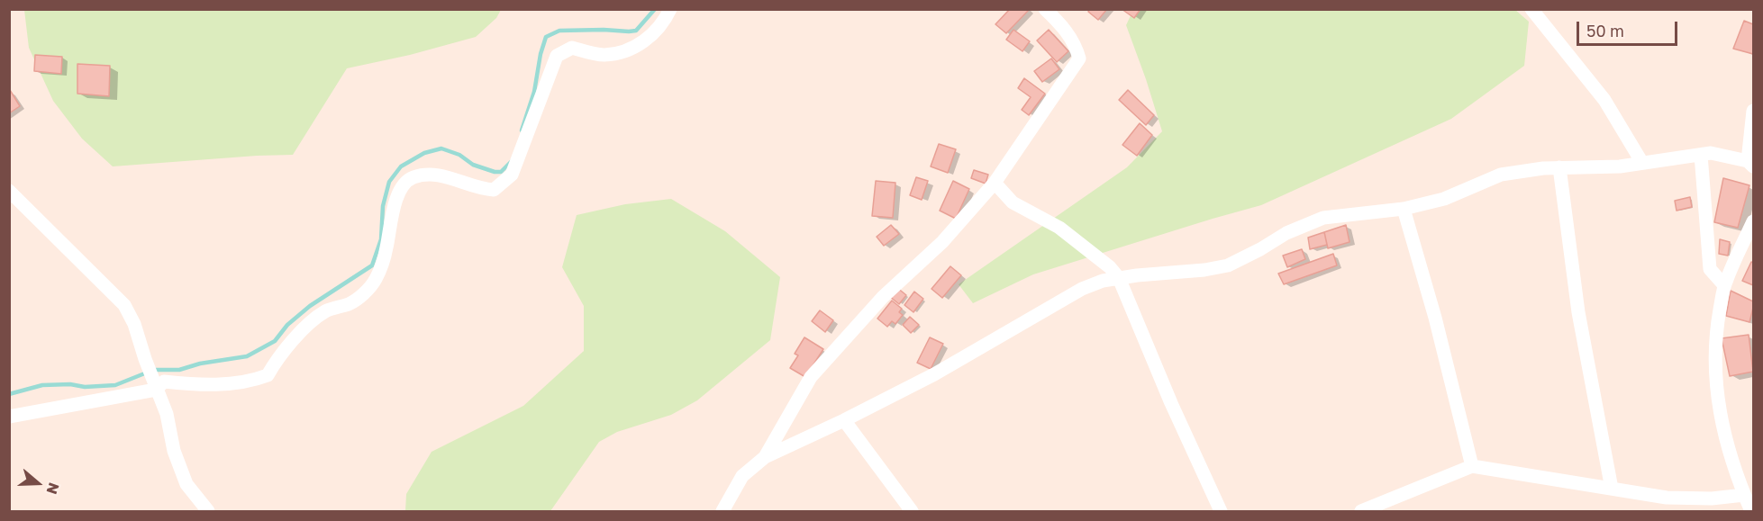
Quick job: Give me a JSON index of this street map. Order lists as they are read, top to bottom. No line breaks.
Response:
{"scale_bar":"50 m","north":"right"}
